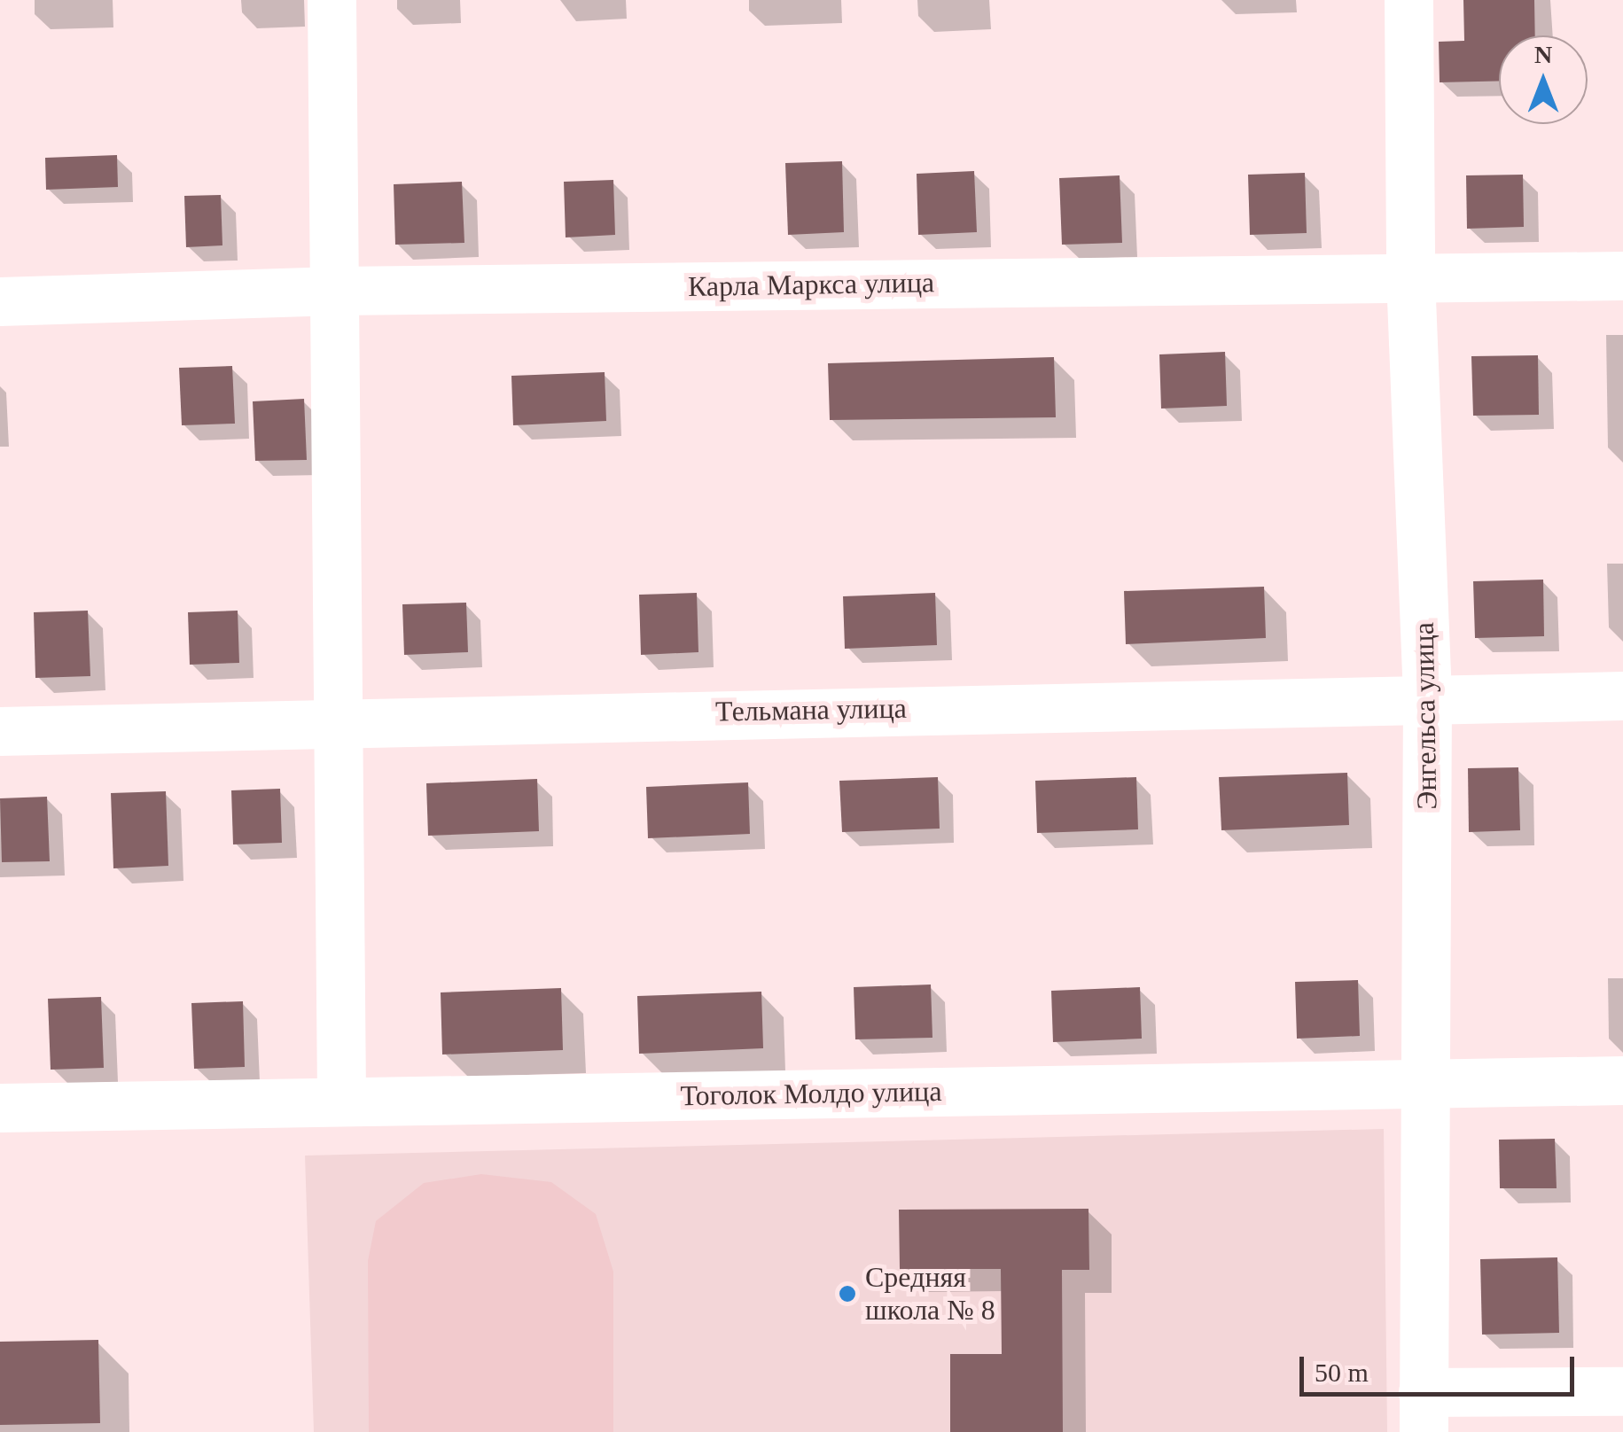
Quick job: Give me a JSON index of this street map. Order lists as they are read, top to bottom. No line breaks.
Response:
{"streets":{"street":["Карла Маркса улица","Тельмана улица","Энгельса улица","Тоголок Молдо улица"]},"crossings":[["Карла Маркса улица","Энгельса улица"],["Тельмана улица","Энгельса улица"],["Энгельса улица","Тоголок Молдо улица"]],"places":["Средняя школа № 8"],"scale_bar":"50 m","north":"top"}
